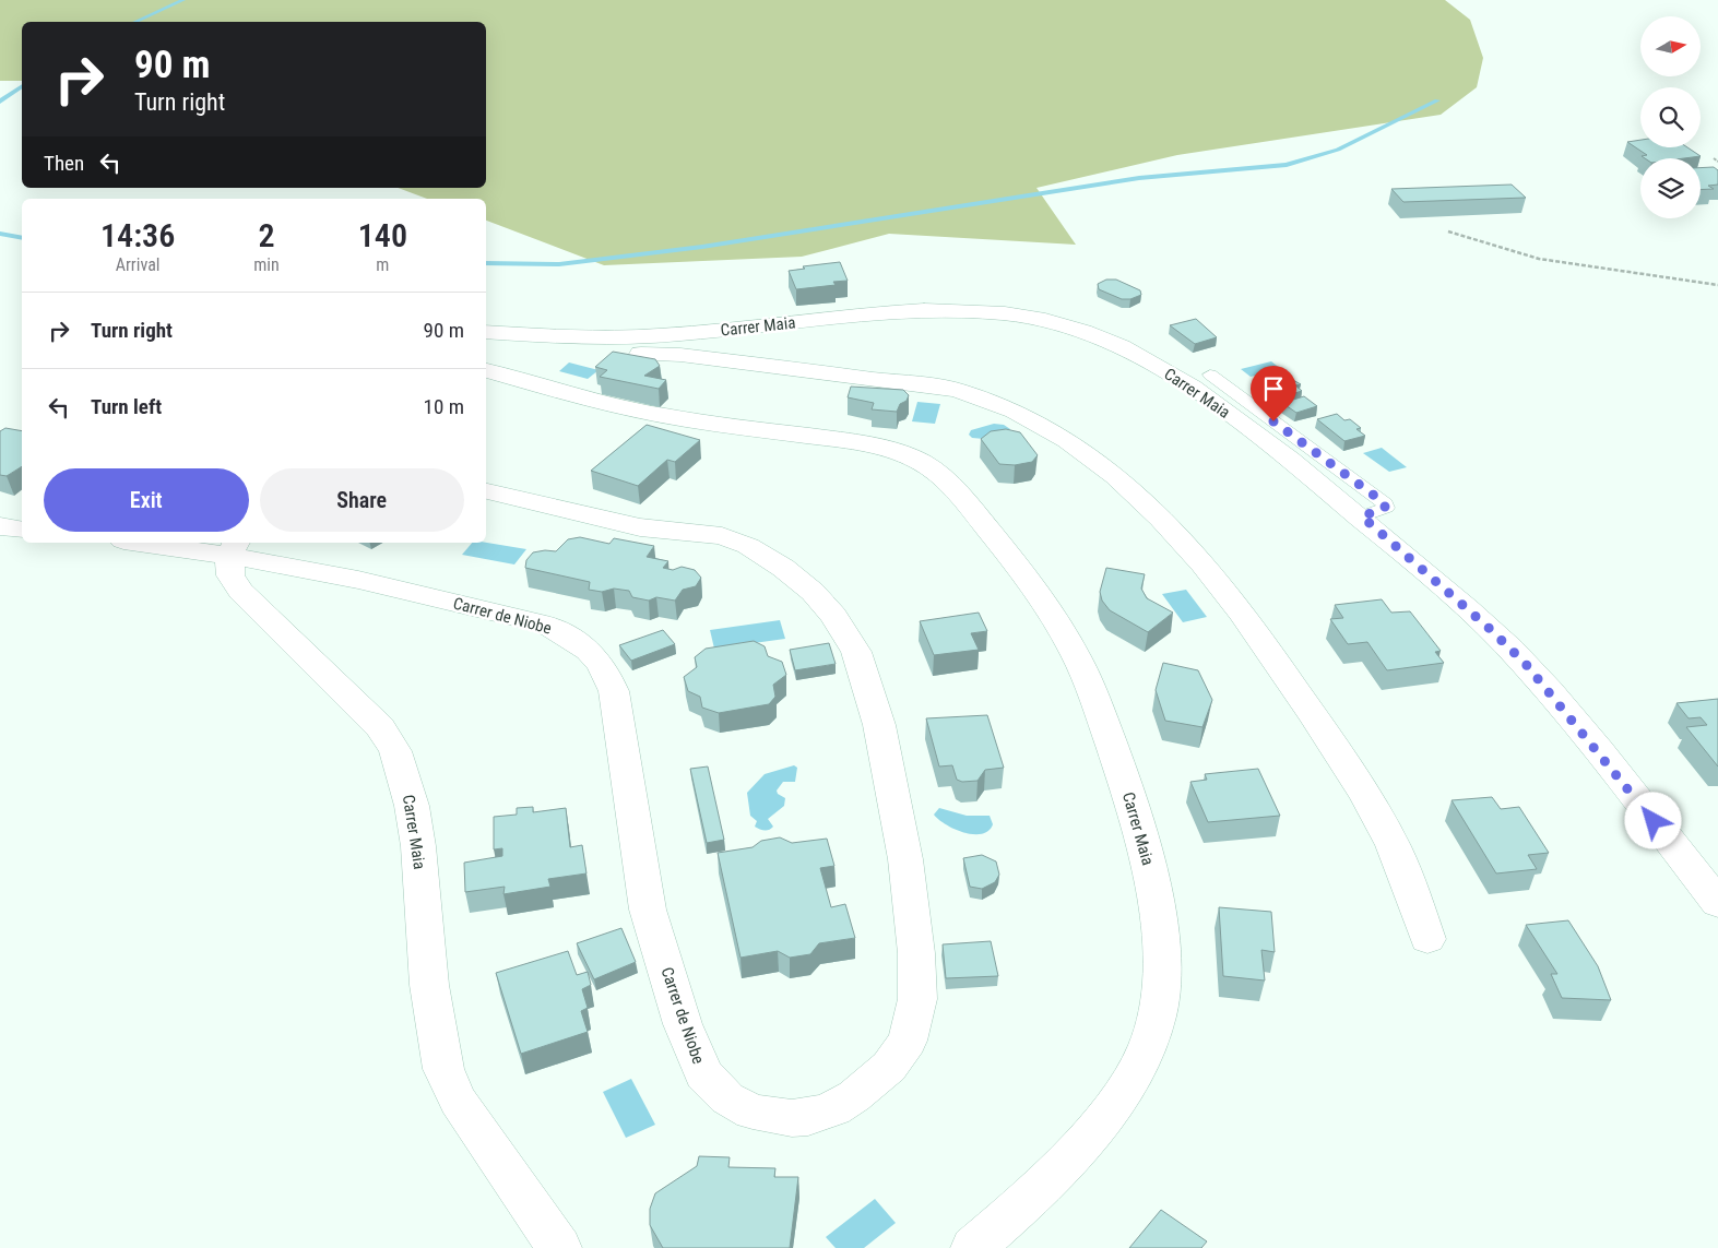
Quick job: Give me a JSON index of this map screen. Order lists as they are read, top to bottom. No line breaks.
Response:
{"streets":{"street":["Carrer Maia","Carrer de Niobe"]},"crossings":[["Carrer Maia","Carrer de Niobe"]],"north":"right","page":{"turn":["90 m","Turn right"],"then":"Then","eta":["14:36","Arrival","2","min","140","m"],"list":[{"name":"Turn right","value":"90 m"},{"name":"Turn left","value":"10 m"}],"buttons":["Exit","Share"]}}
